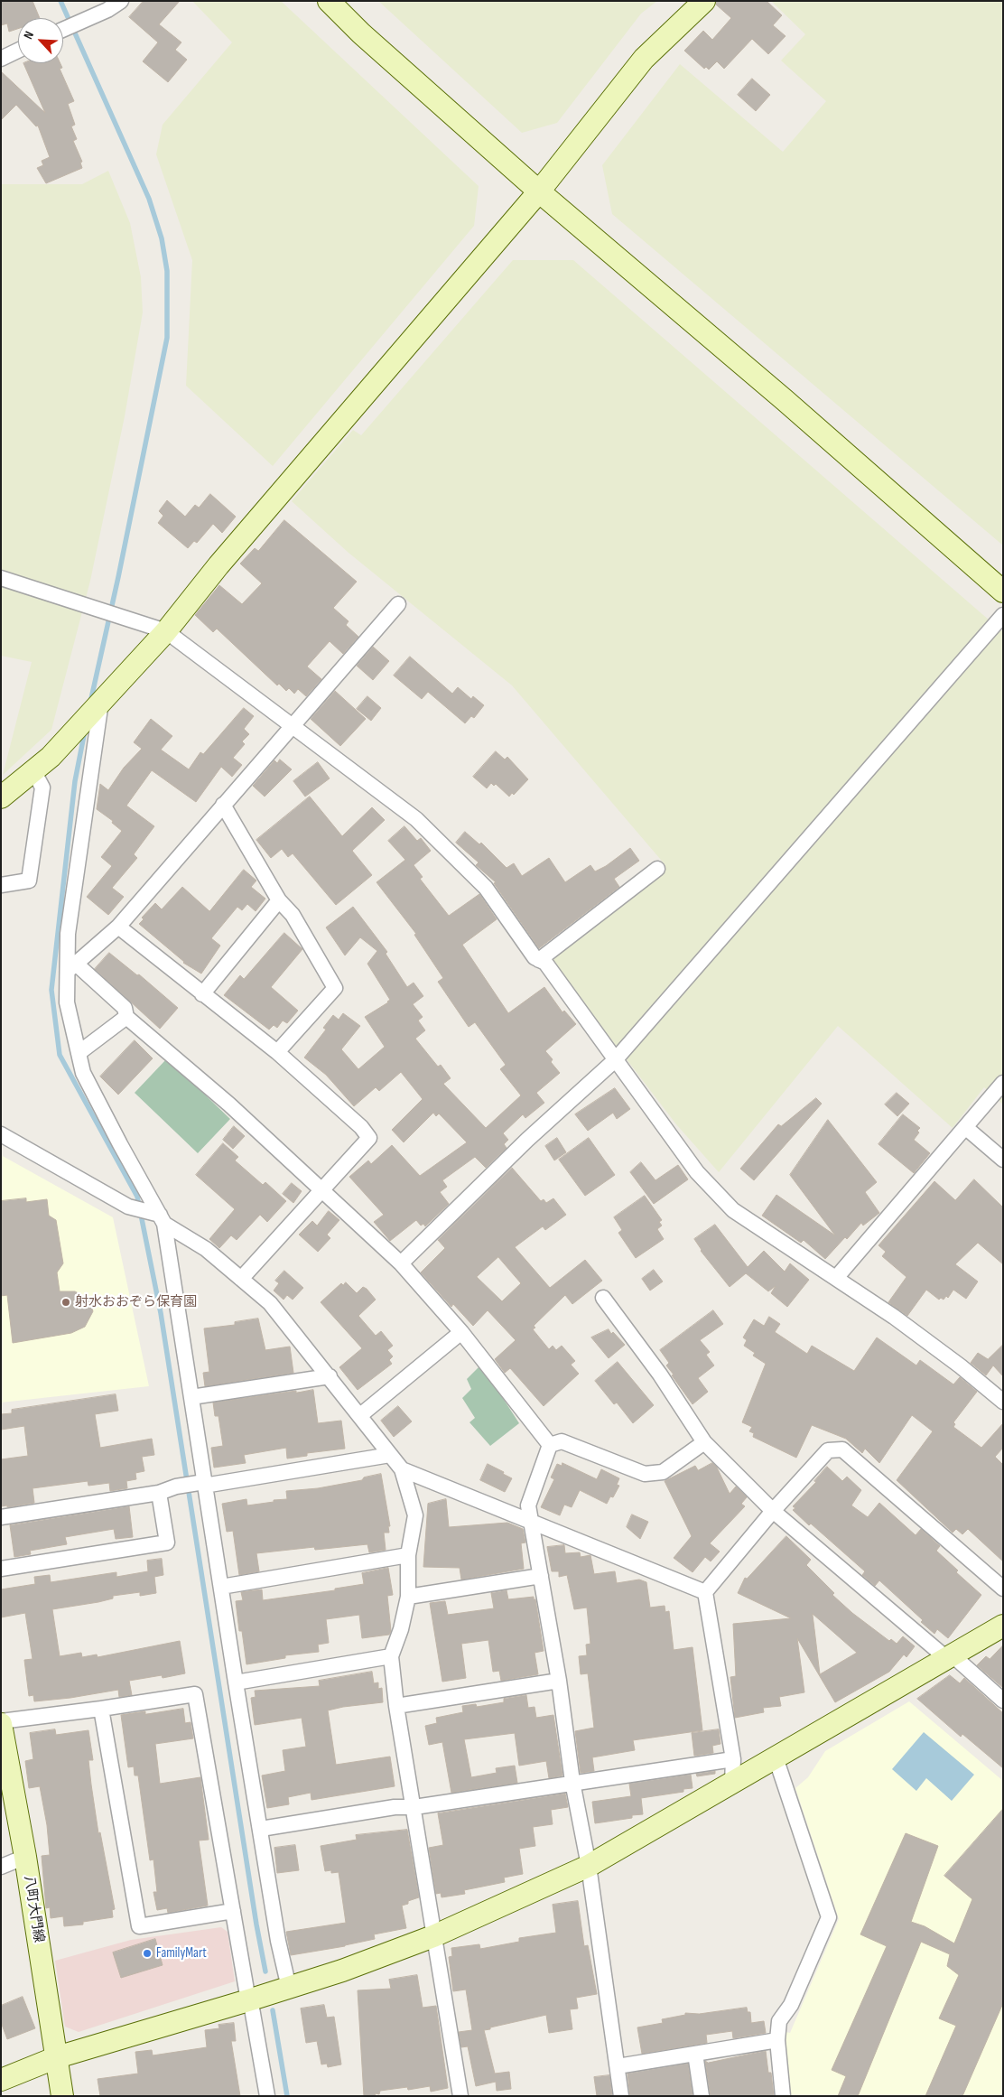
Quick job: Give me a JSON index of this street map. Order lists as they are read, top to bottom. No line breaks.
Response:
{"streets":{"street":["八町大門線"]},"places":["射水おおぞら保育園","FamilyMart"],"north":"top left"}
